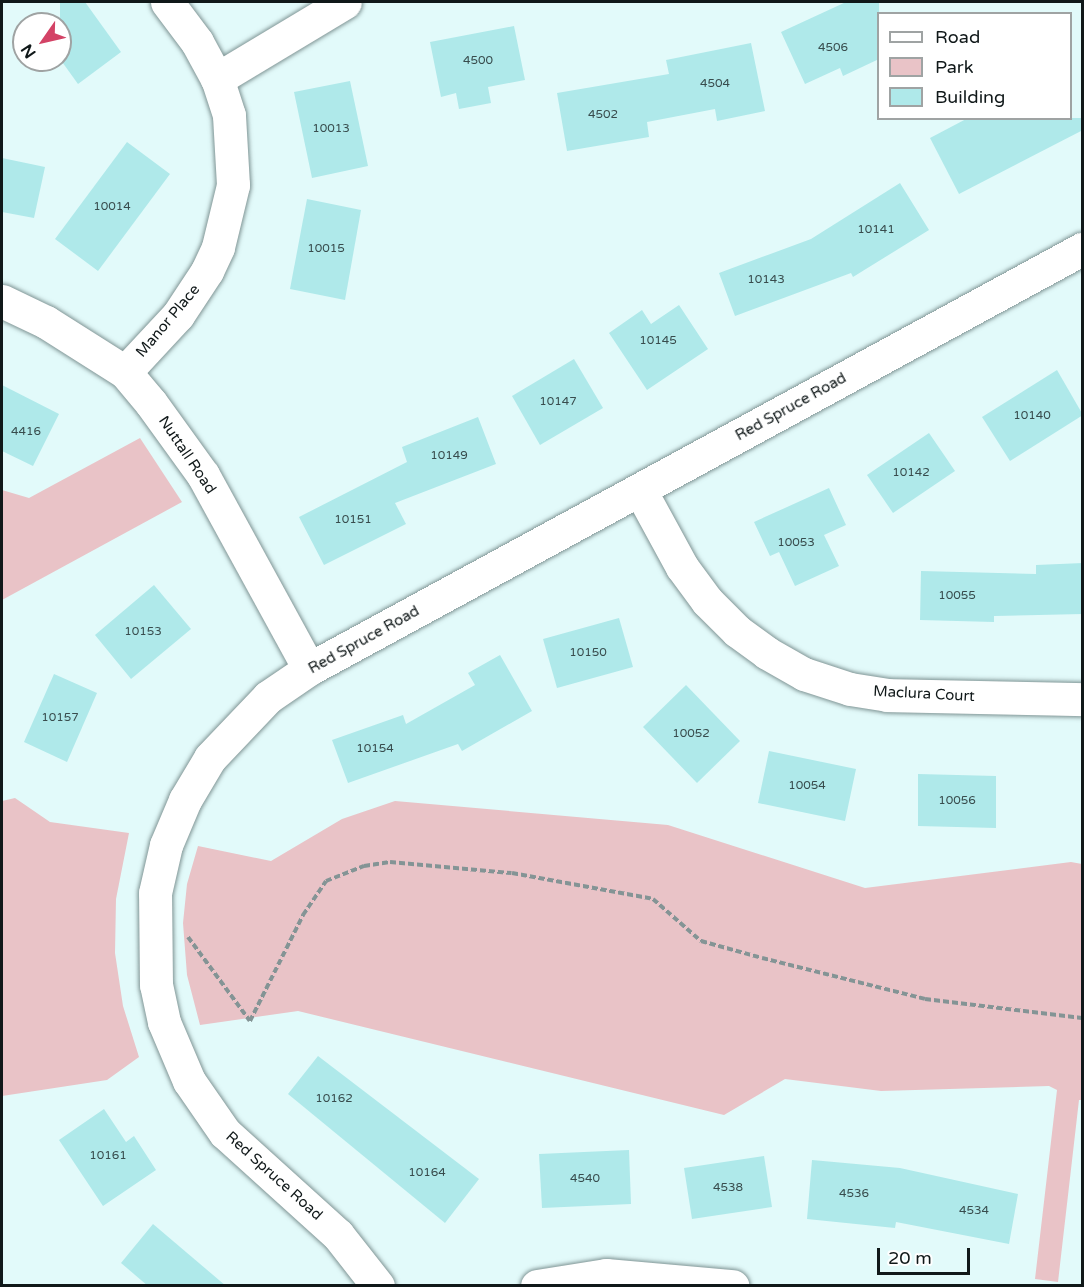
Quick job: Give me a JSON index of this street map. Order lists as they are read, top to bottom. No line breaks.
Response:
{"streets":{"street":["Manor Place","Red Spruce Road","Nuttall Road","Maclura Court"]},"crossings":[["Manor Place","Nuttall Road"],["Red Spruce Road","Nuttall Road"],["Red Spruce Road","Maclura Court"]],"house_numbers":["4506","4500","4504","4502","10013","10014","10141","10015","10143","10145","10147","10140","4416","10149","10142","10151","10053","10055","10153","10150","10157","10052","10154","10054","10056","10162","10161","10164","4540","4538","4536","4534"],"legend":["Road","Park","Building"],"scale_bar":"20 m","north":"bottom left"}
